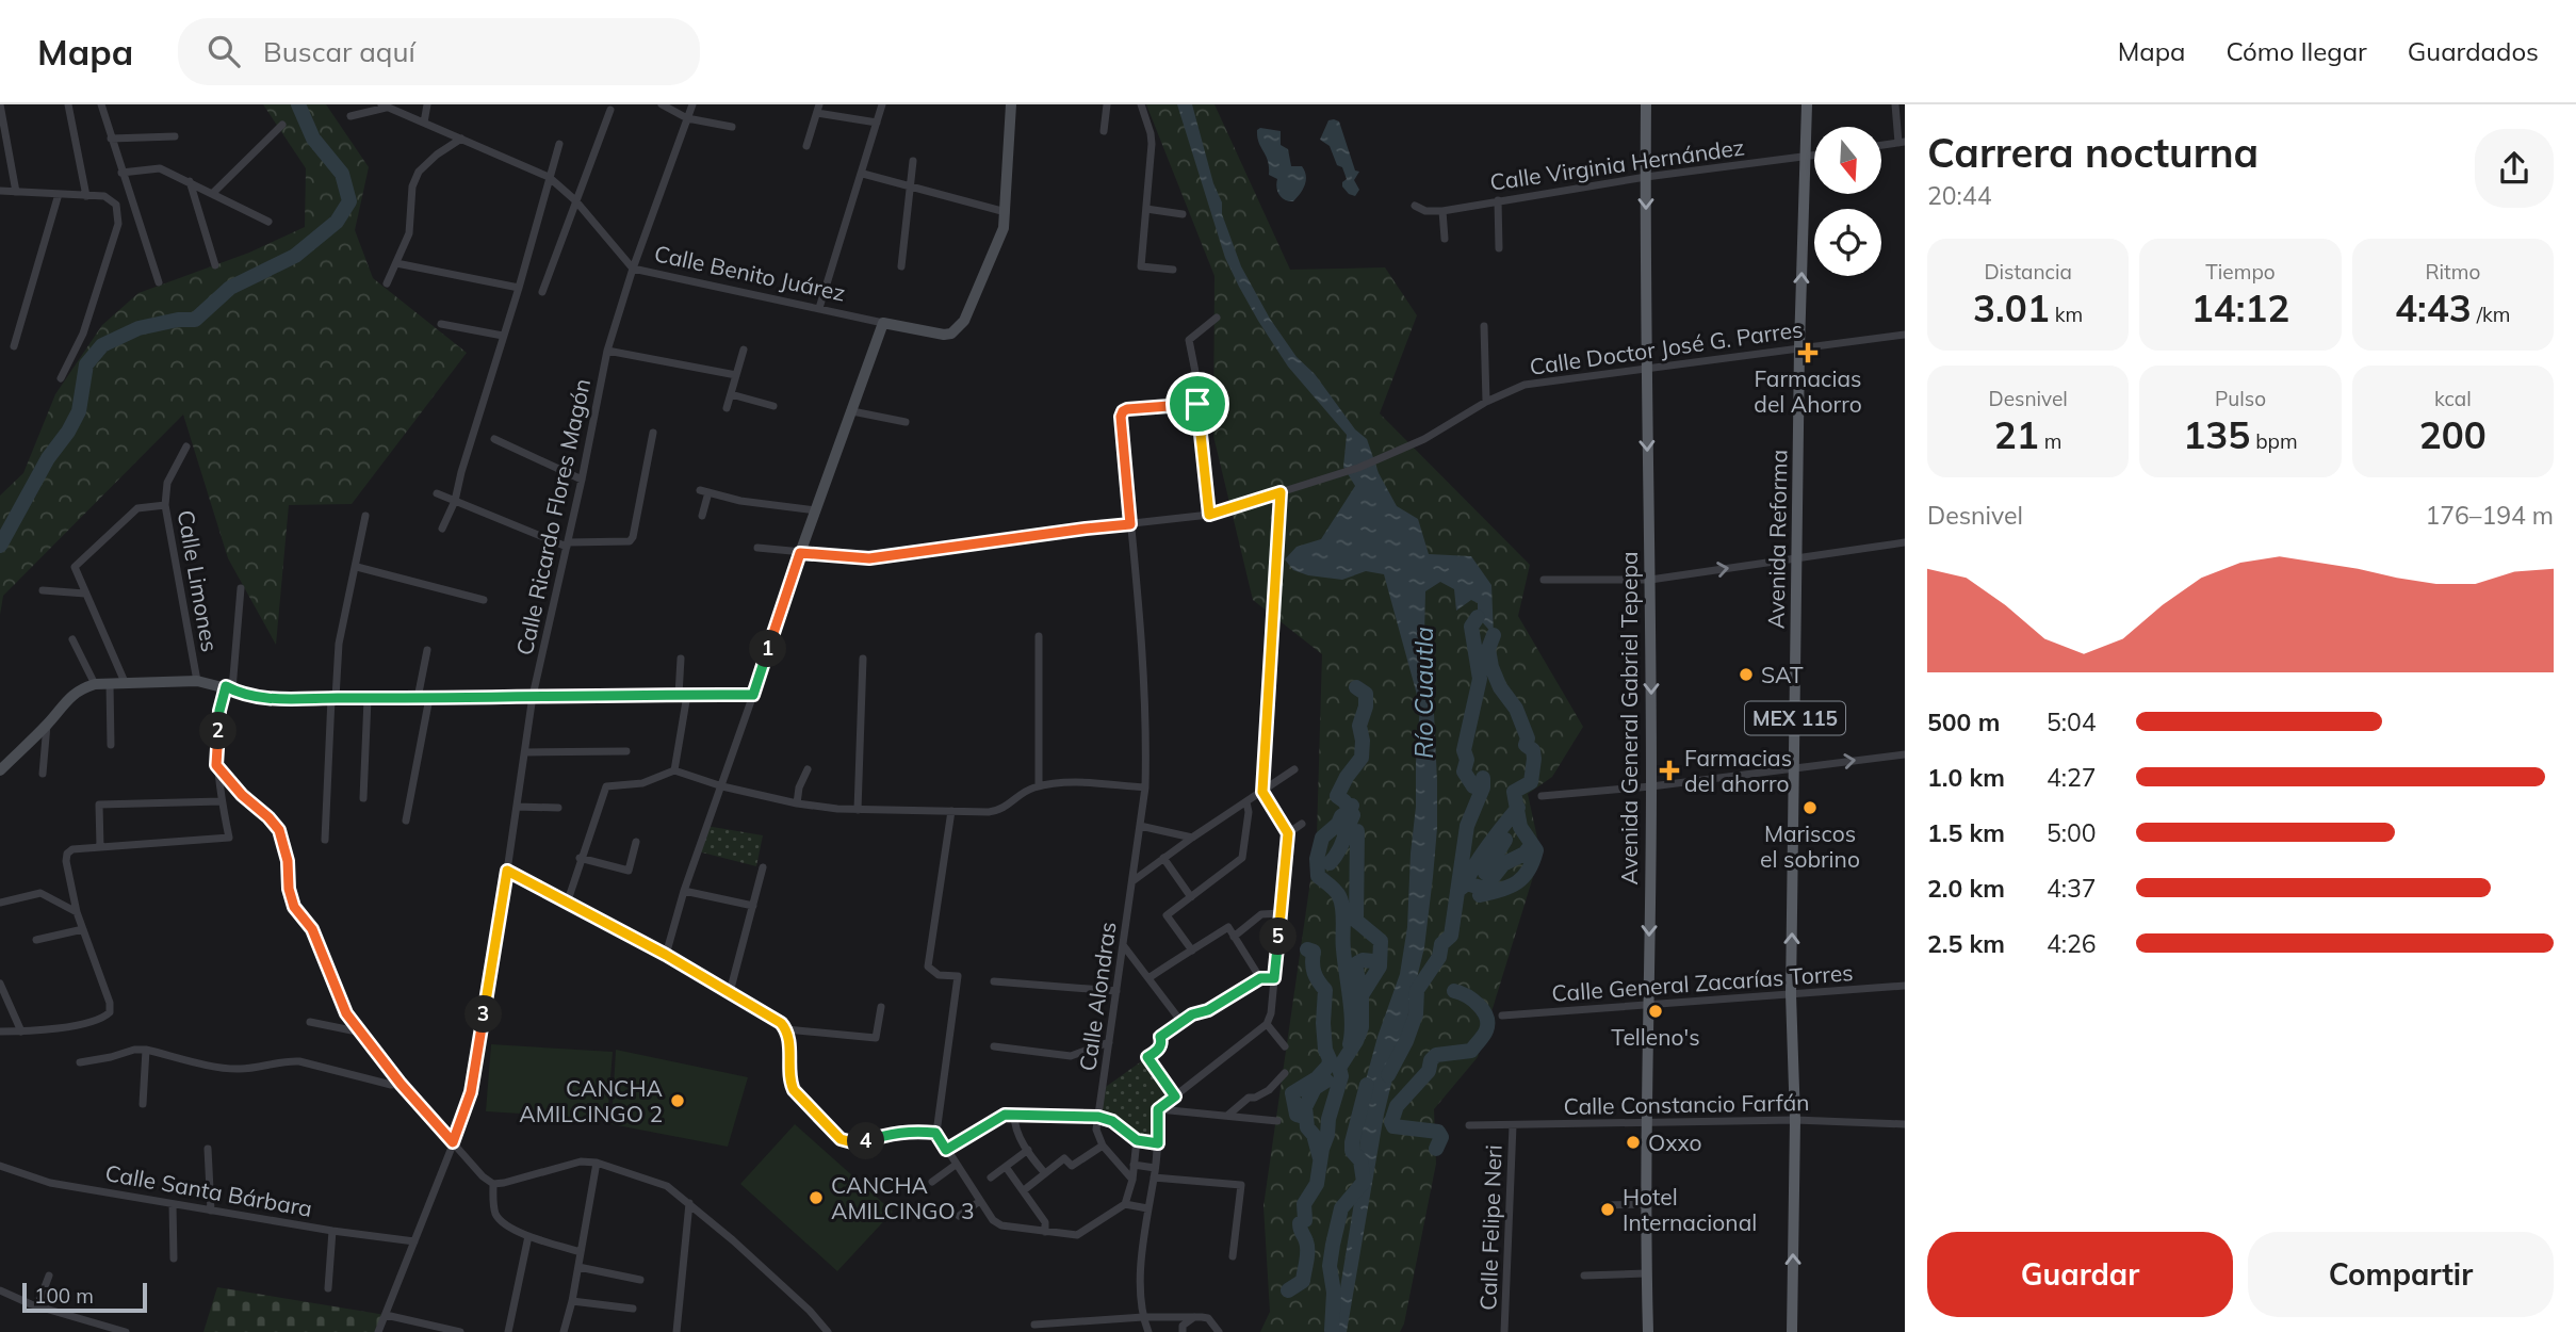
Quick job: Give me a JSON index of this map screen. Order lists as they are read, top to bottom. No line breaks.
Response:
{"streets":{"main road":["Avenida Reforma","Avenida General Gabriel Tepepa","MEX 115"],"street":["Calle Virginia Hernández","Calle Benito Juárez","Calle Doctor José G. Parres","Calle Ricardo Flores Magón","Calle Limones","Calle General Zacarías Torres","Calle Alondras","Calle Constancio Farfán","Calle Santa Bárbara","Calle Felipe Neri"]},"crossings":[["Calle Virginia Hernández","Avenida Reforma"],["Calle Virginia Hernández","Avenida General Gabriel Tepepa"],["Calle Benito Juárez","Calle Ricardo Flores Magón"],["Calle Doctor José G. Parres","Avenida Reforma"],["Calle Doctor José G. Parres","Avenida General Gabriel Tepepa"],["Calle Doctor José G. Parres","Calle Alondras"],["Calle Ricardo Flores Magón","Calle Santa Bárbara"],["Avenida Reforma","Calle General Zacarías Torres"],["Avenida Reforma","Calle Constancio Farfán"],["Avenida General Gabriel Tepepa","Calle General Zacarías Torres"],["Avenida General Gabriel Tepepa","Calle Constancio Farfán"],["Calle Constancio Farfán","Calle Felipe Neri"]],"one_way":["Avenida Reforma","Avenida General Gabriel Tepepa"],"water":["Río Cuautla"],"places":{"health":["Farmacias del Ahorro","Farmacias del ahorro"],"other":["SAT","Mariscos el sobrino","Telleno's","CANCHA AMILCINGO 2","Oxxo","CANCHA AMILCINGO 3","Hotel Internacional"]},"scale_bar":"100 m","north":"bottom","page":{"header":"Mapa","search":"Buscar aquí","nav":["Mapa","Cómo llegar","Guardados"],"heading":["Carrera nocturna","20:44"],"stats":[["Distancia","3.01 km"],["Tiempo","14:12"],["Ritmo","4:43 /km"],["Desnivel","21 m"],["Pulso","135 bpm"],["kcal","200"]],"chart":["Desnivel","176–194 m"],"pins":["1","2","5","3","4"],"list":[{"name":"500 m","note":"5:04"},{"name":"1.0 km","note":"4:27"},{"name":"1.5 km","note":"5:00"},{"name":"2.0 km","note":"4:37"},{"name":"2.5 km","note":"4:26"}],"buttons":["Guardar","Compartir"],"scale":"100 m"}}
